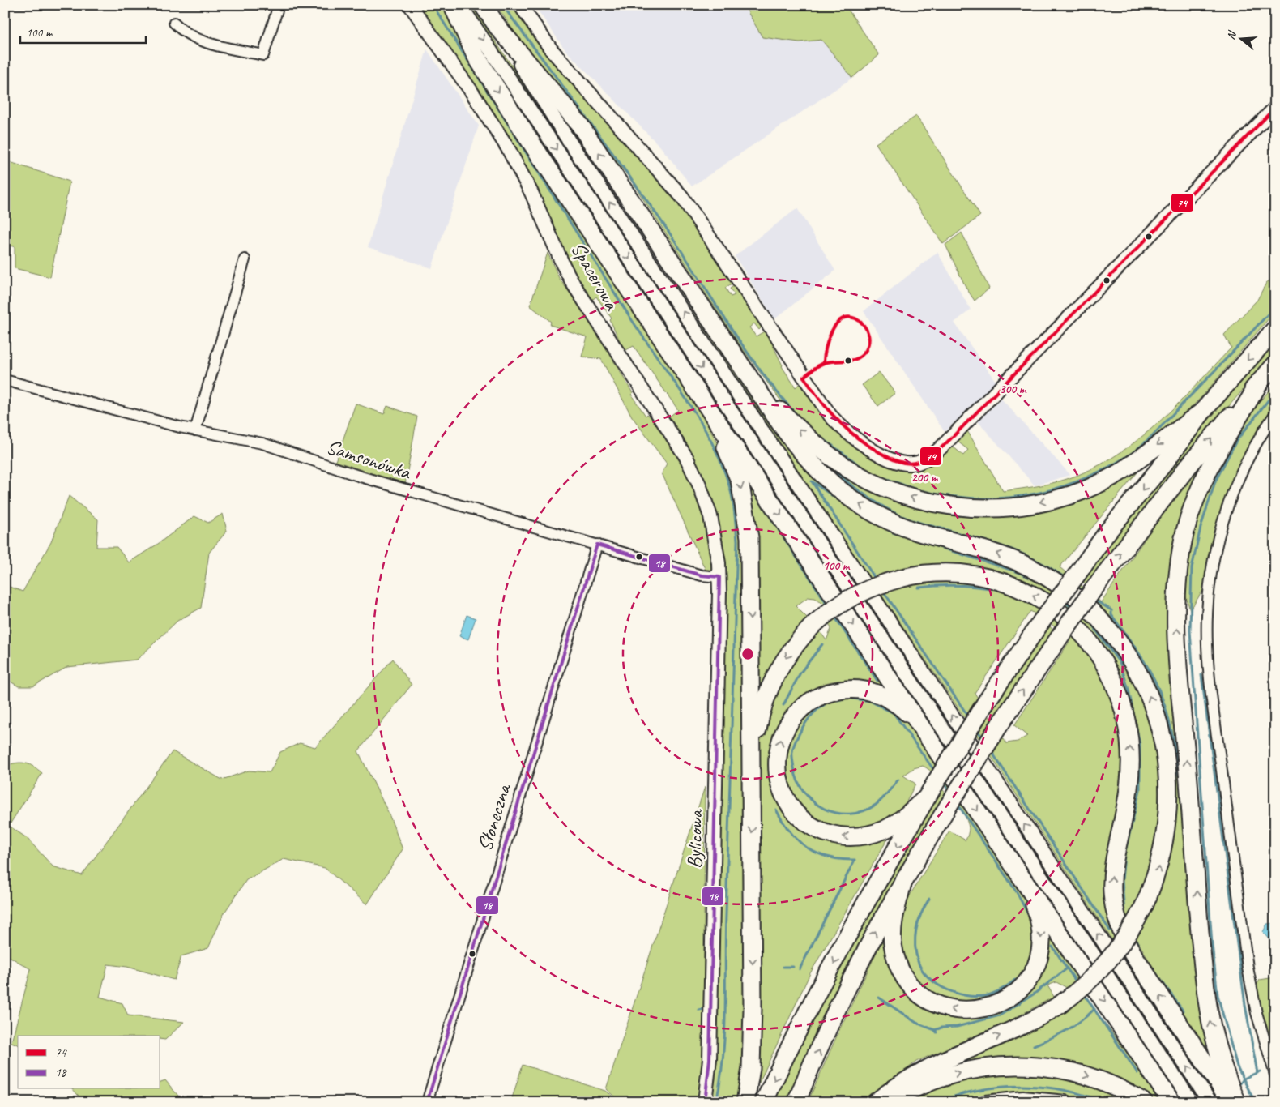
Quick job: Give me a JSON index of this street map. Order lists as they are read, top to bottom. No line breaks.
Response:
{"streets":{"main road":["Spacerowa","Bylicowa"],"street":["Samsonówka","Słoneczna"]},"crossings":[["Spacerowa","Samsonówka"],["Spacerowa","Bylicowa"],["Samsonówka","Słoneczna"],["Samsonówka","Bylicowa"]],"lines":["transit line 74","transit line 18"],"legend":["74","18"],"scale_bar":"100 m","north":"left","rings":["300 m","200 m","100 m"]}
